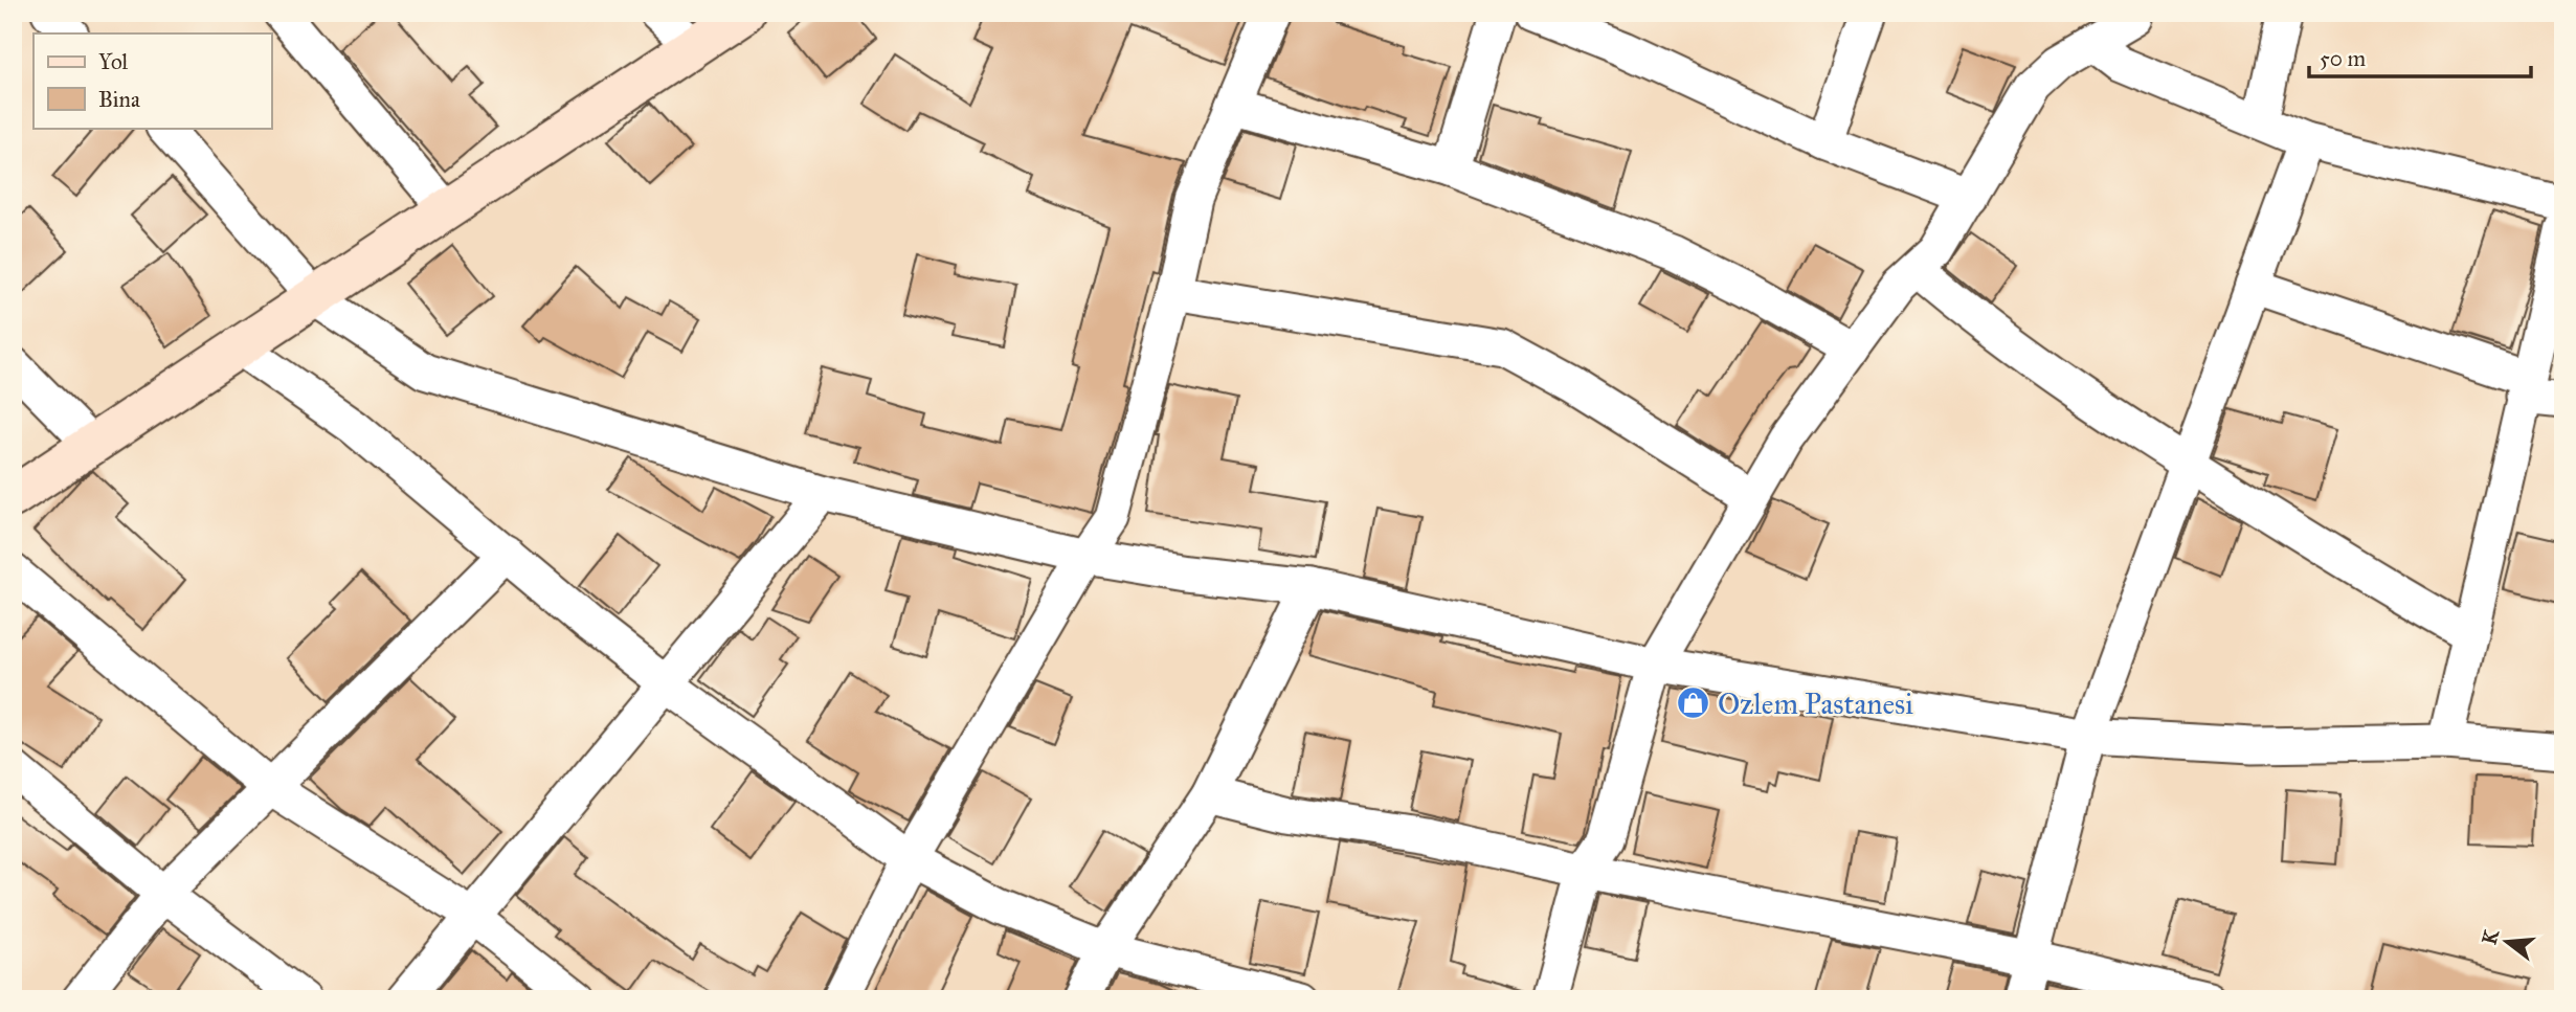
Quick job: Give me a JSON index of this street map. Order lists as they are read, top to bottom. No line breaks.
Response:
{"places":{"shop":["Ozlem Pastanesi"]},"legend":["Yol","Bina"],"scale_bar":"50 m","north":"left"}
